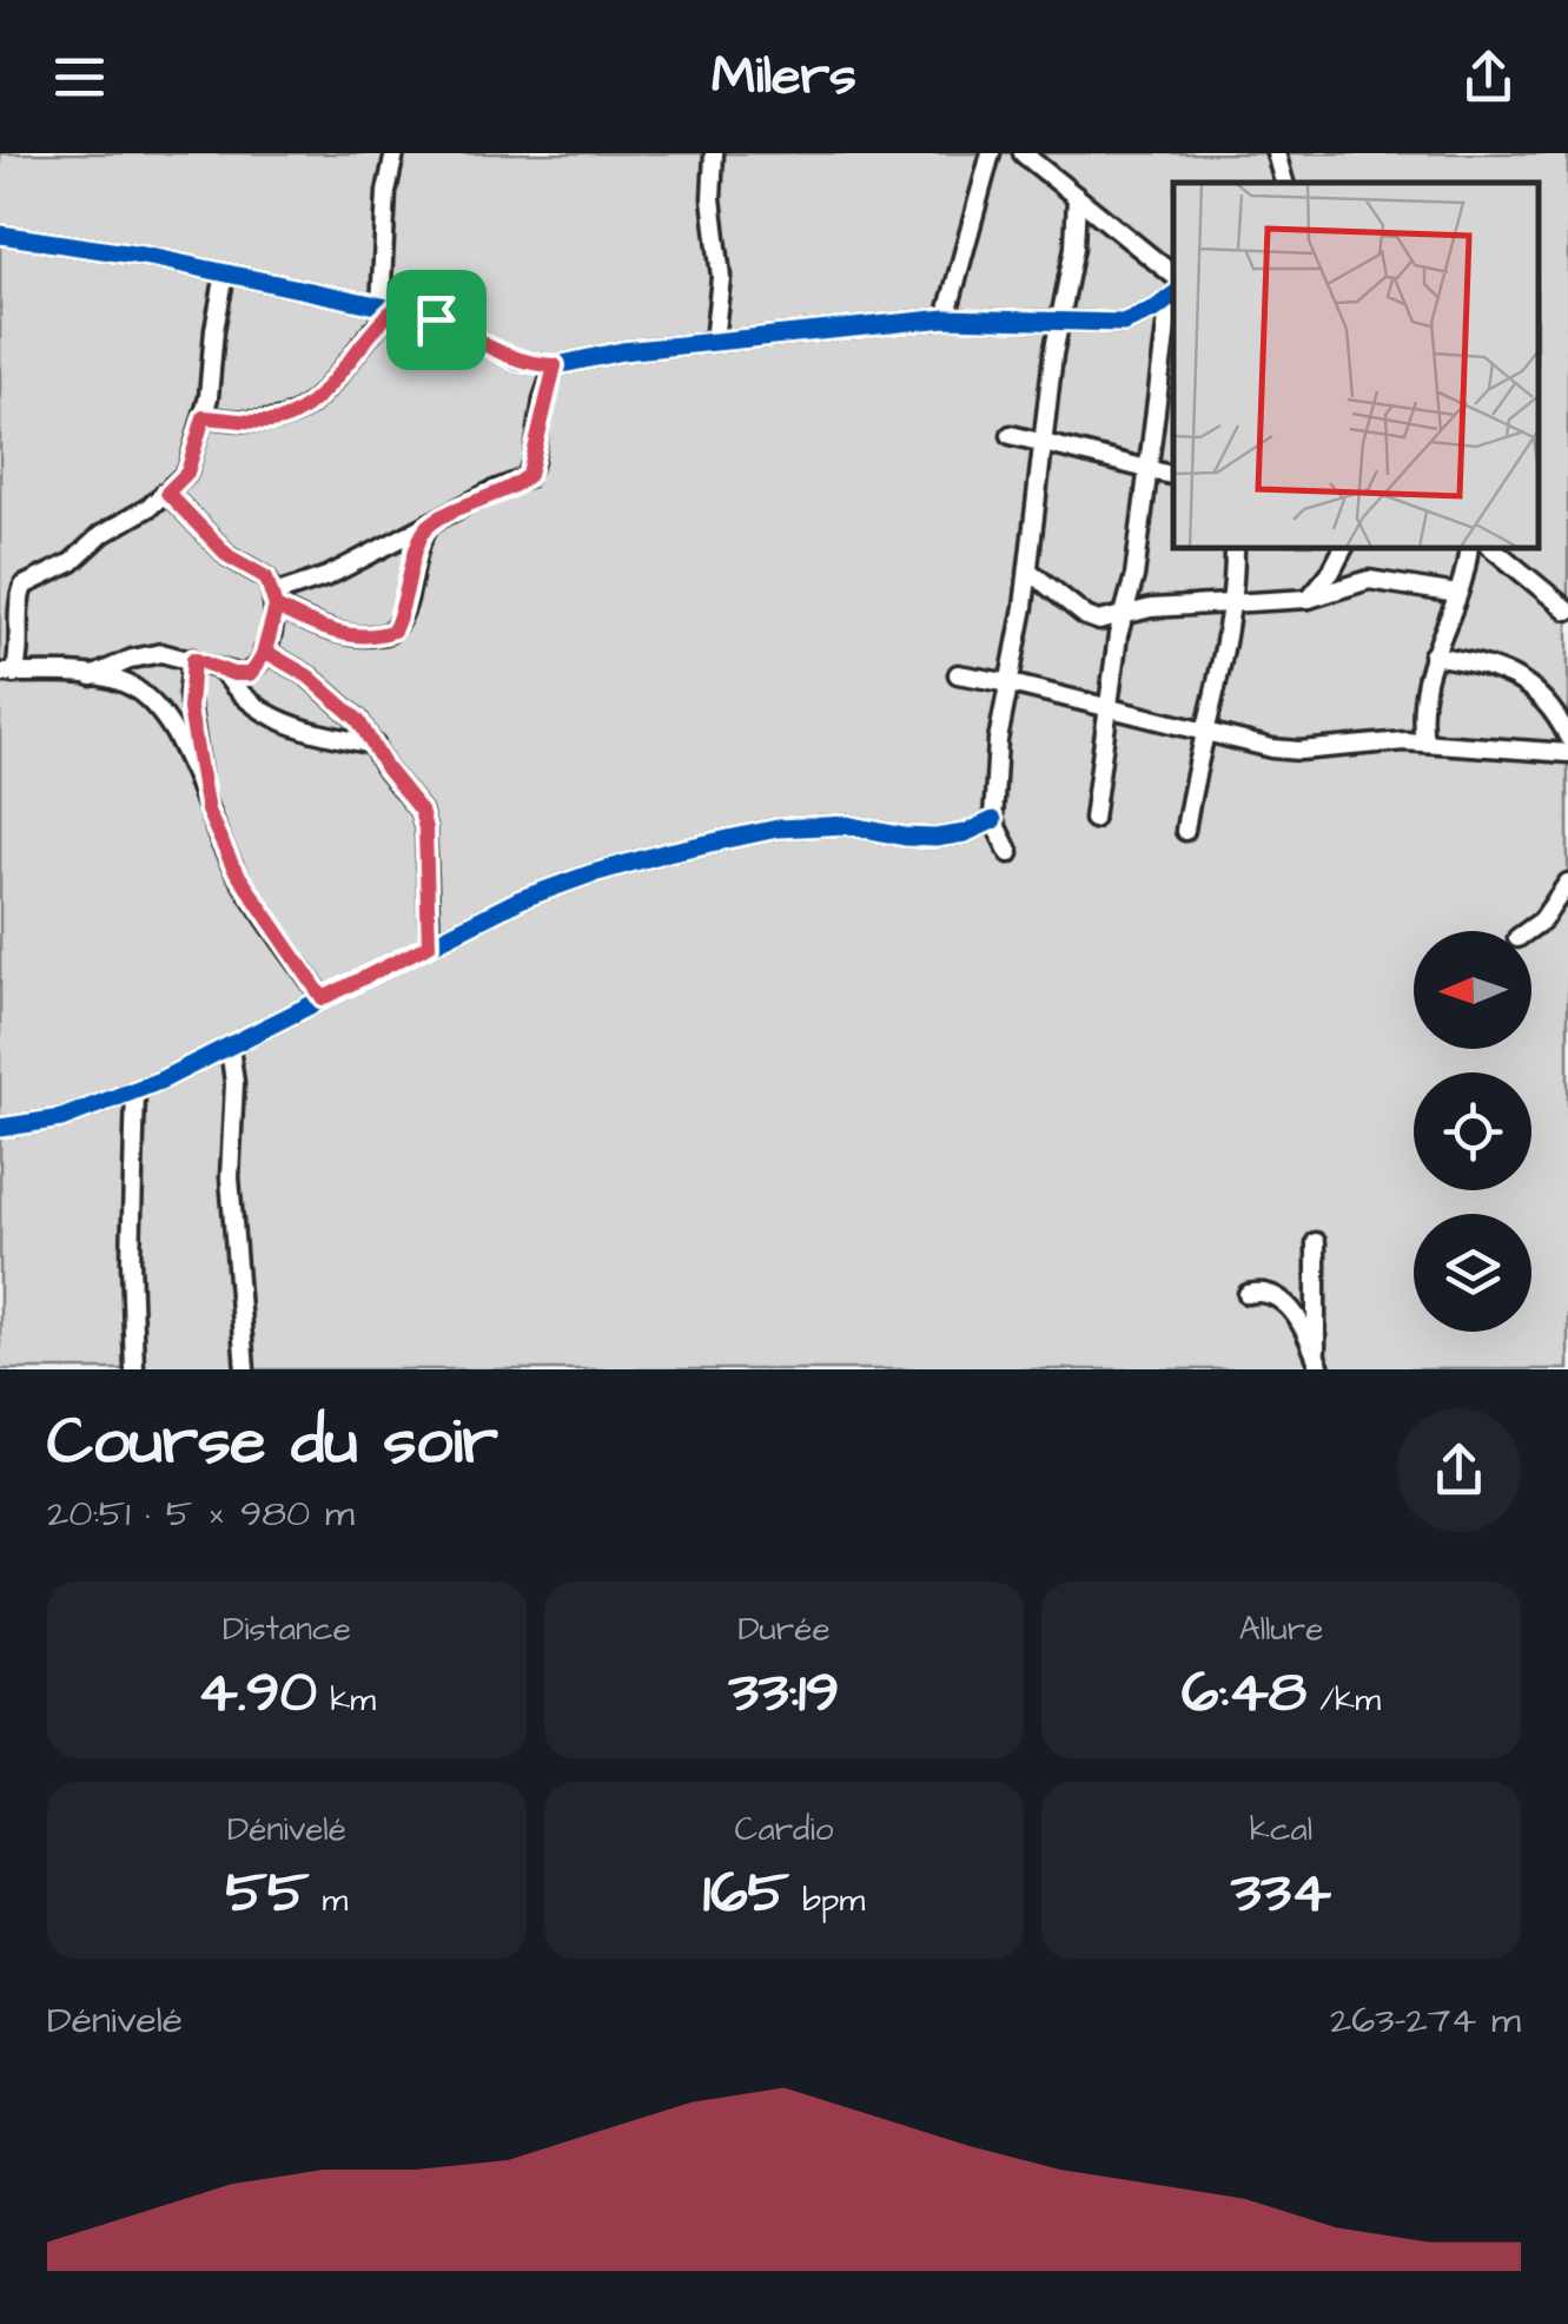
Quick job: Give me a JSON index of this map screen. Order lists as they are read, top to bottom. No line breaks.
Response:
{"north":"left","page":{"header":"Milers","heading":["Course du soir","20:51 · 5 × 980 m"],"stats":[["Distance","4.90 km"],["Durée","33:19"],["Allure","6:48 /km"],["Dénivelé","55 m"],["Cardio","165 bpm"],["kcal","334"]],"chart":["Dénivelé","263–274 m"]}}
